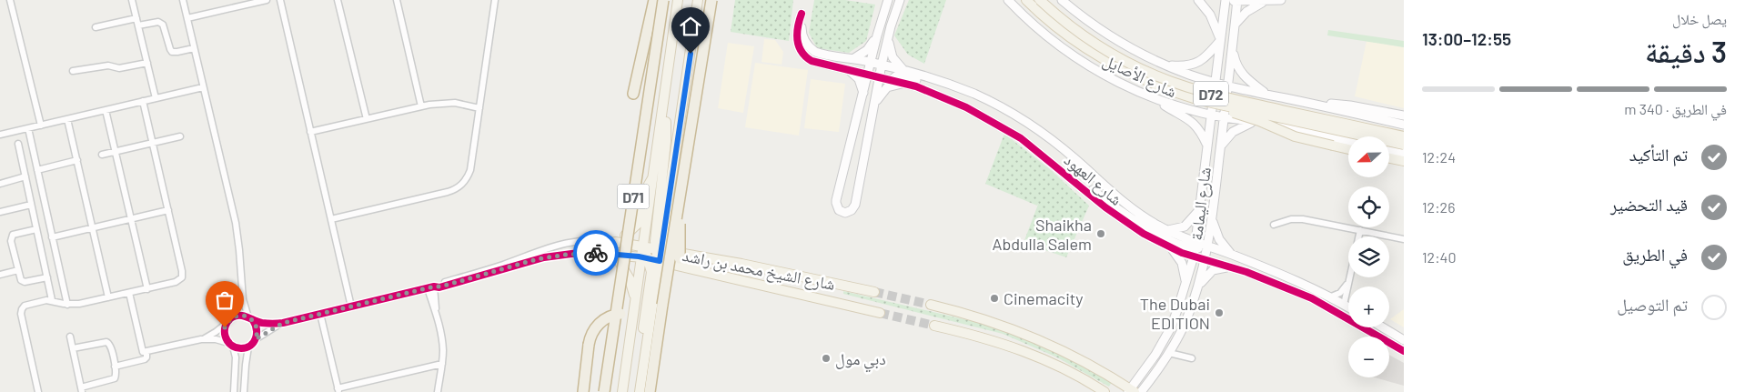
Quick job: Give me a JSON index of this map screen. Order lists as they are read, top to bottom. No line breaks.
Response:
{"streets":{"highway":["D71"],"main road":["شارع الأصايل","D72","شارع الشيخ محمد بن راشد"],"street":["شارع العهود","شارع اليمامة"]},"crossings":[["شارع الأصايل","شارع اليمامة"],["شارع العهود","شارع اليمامة"],["D71","شارع الشيخ محمد بن راشد"]],"places":["Shaikha Abdulla Salem","Cinemacity","The Dubai EDITION","دبي مول"],"north":"left","page":{"heading":["3 دقيقة","يصل خلال","12:55–13:00"],"bar":"في الطريق · 340 m","list":[["تم التأكيد","12:24"],["قيد التحضير","12:26"],["في الطريق","12:40"],"تم التوصيل"],"map_buttons":["+","−"]}}
